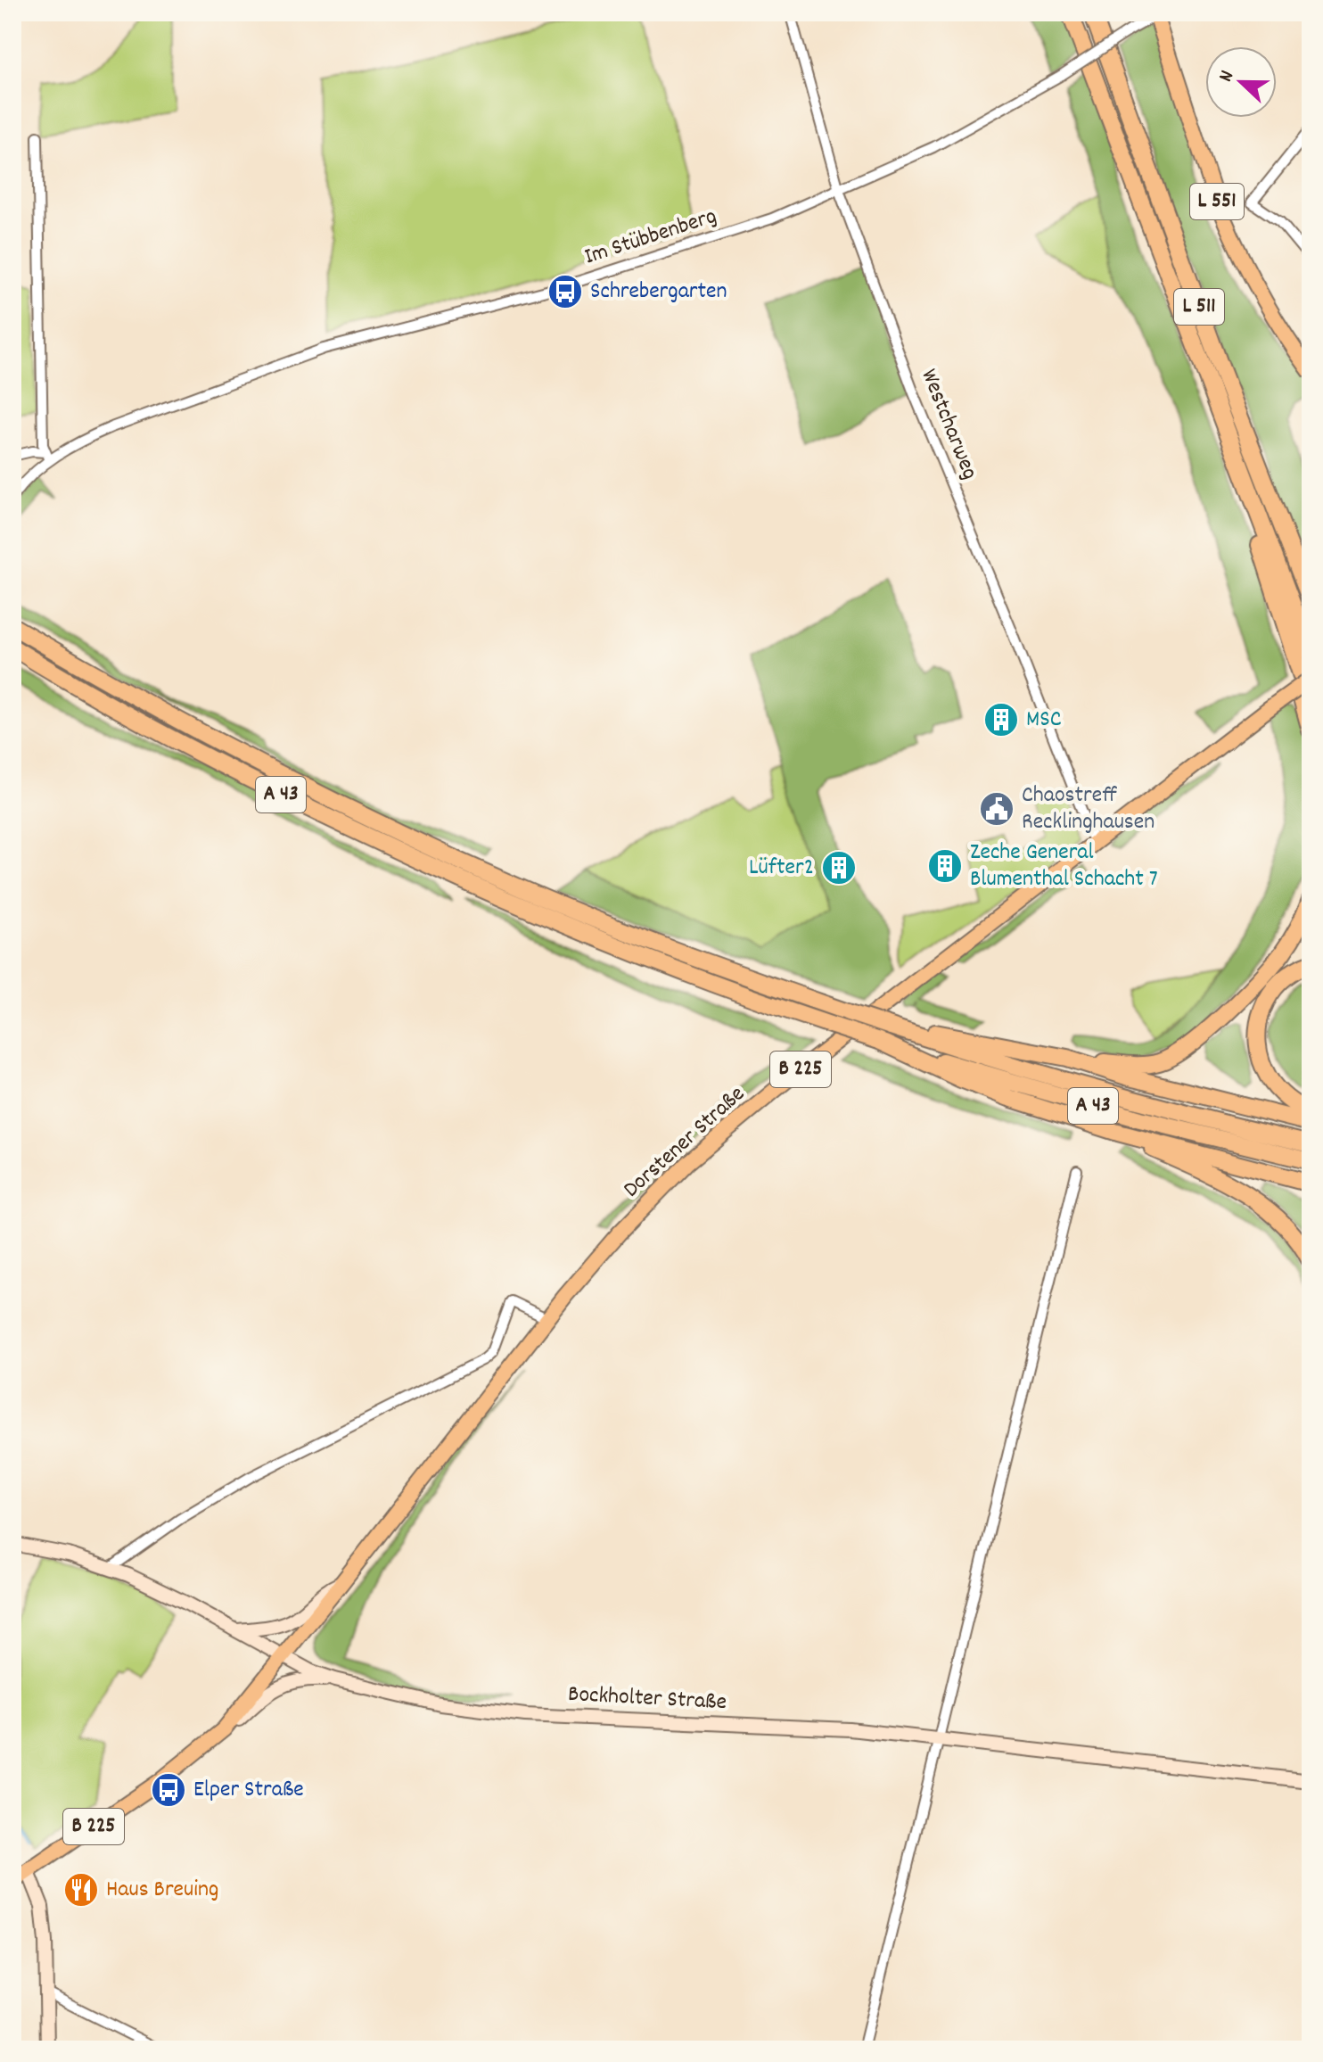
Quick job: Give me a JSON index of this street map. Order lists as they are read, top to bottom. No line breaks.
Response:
{"streets":{"highway":["L 511","A 43"],"main road":["L 551","B 225","Dorstener Straße"],"street":["Im Stübbenberg","Westcharweg","Bockholter Straße"]},"crossings":[["L 551","Im Stübbenberg"],["Im Stübbenberg","Westcharweg"],["Westcharweg","Dorstener Straße"],["B 225","Dorstener Straße"],["B 225","Bockholter Straße"],["Dorstener Straße","Bockholter Straße"]],"places":{"bus stop":["Schrebergarten","Elper Straße"],"building":["MSC","Zeche General Blumenthal Schacht 7","Lüfter2"],"public building":["Chaostreff Recklinghausen"],"restaurant":["Haus Breuing"]},"north":"left"}
